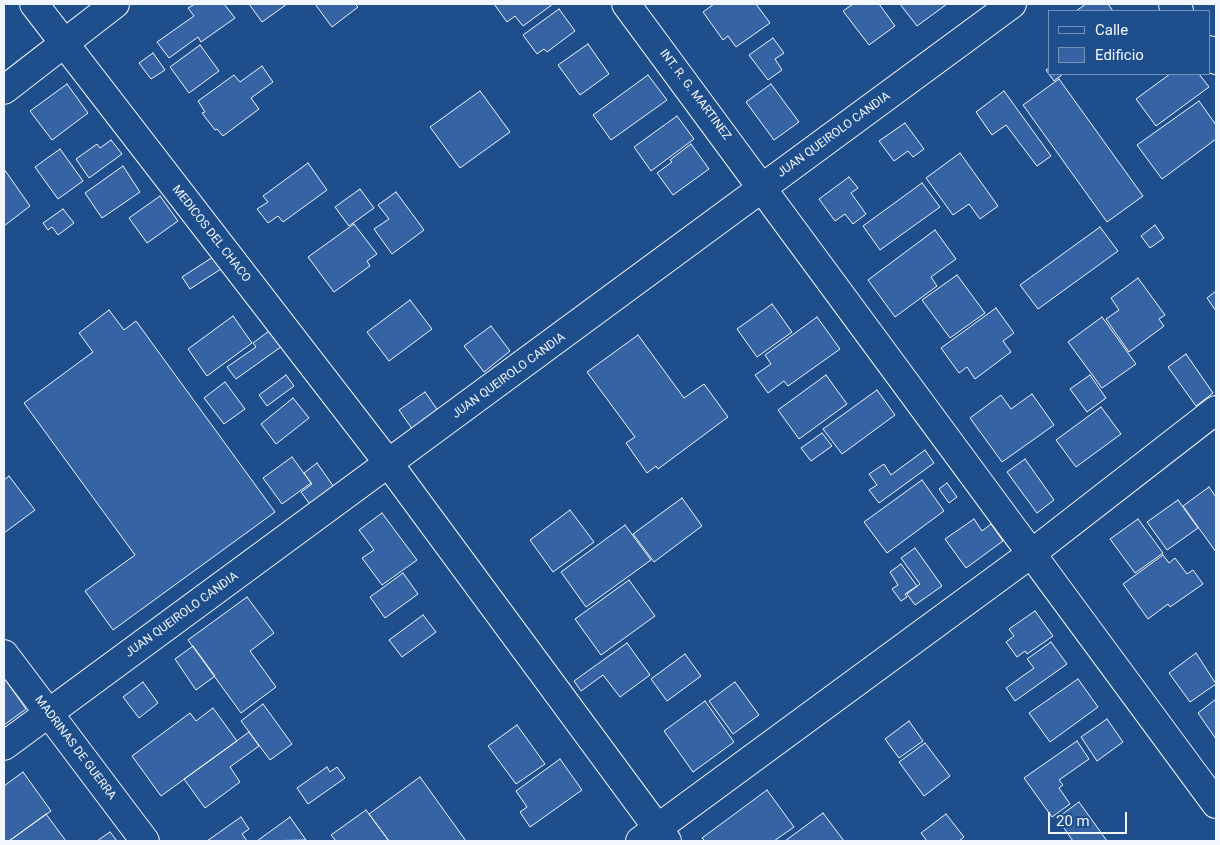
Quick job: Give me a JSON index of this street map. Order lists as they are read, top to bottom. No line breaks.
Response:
{"streets":{"street":["INT. R. G. MARTINEZ","JUAN QUEIROLO CANDIA","MEDICOS DEL CHACO","MADRINAS DE GUERRA"]},"crossings":[["INT. R. G. MARTINEZ","JUAN QUEIROLO CANDIA"],["JUAN QUEIROLO CANDIA","MEDICOS DEL CHACO"],["JUAN QUEIROLO CANDIA","MADRINAS DE GUERRA"]],"legend":["Calle","Edificio"],"scale_bar":"20 m"}
